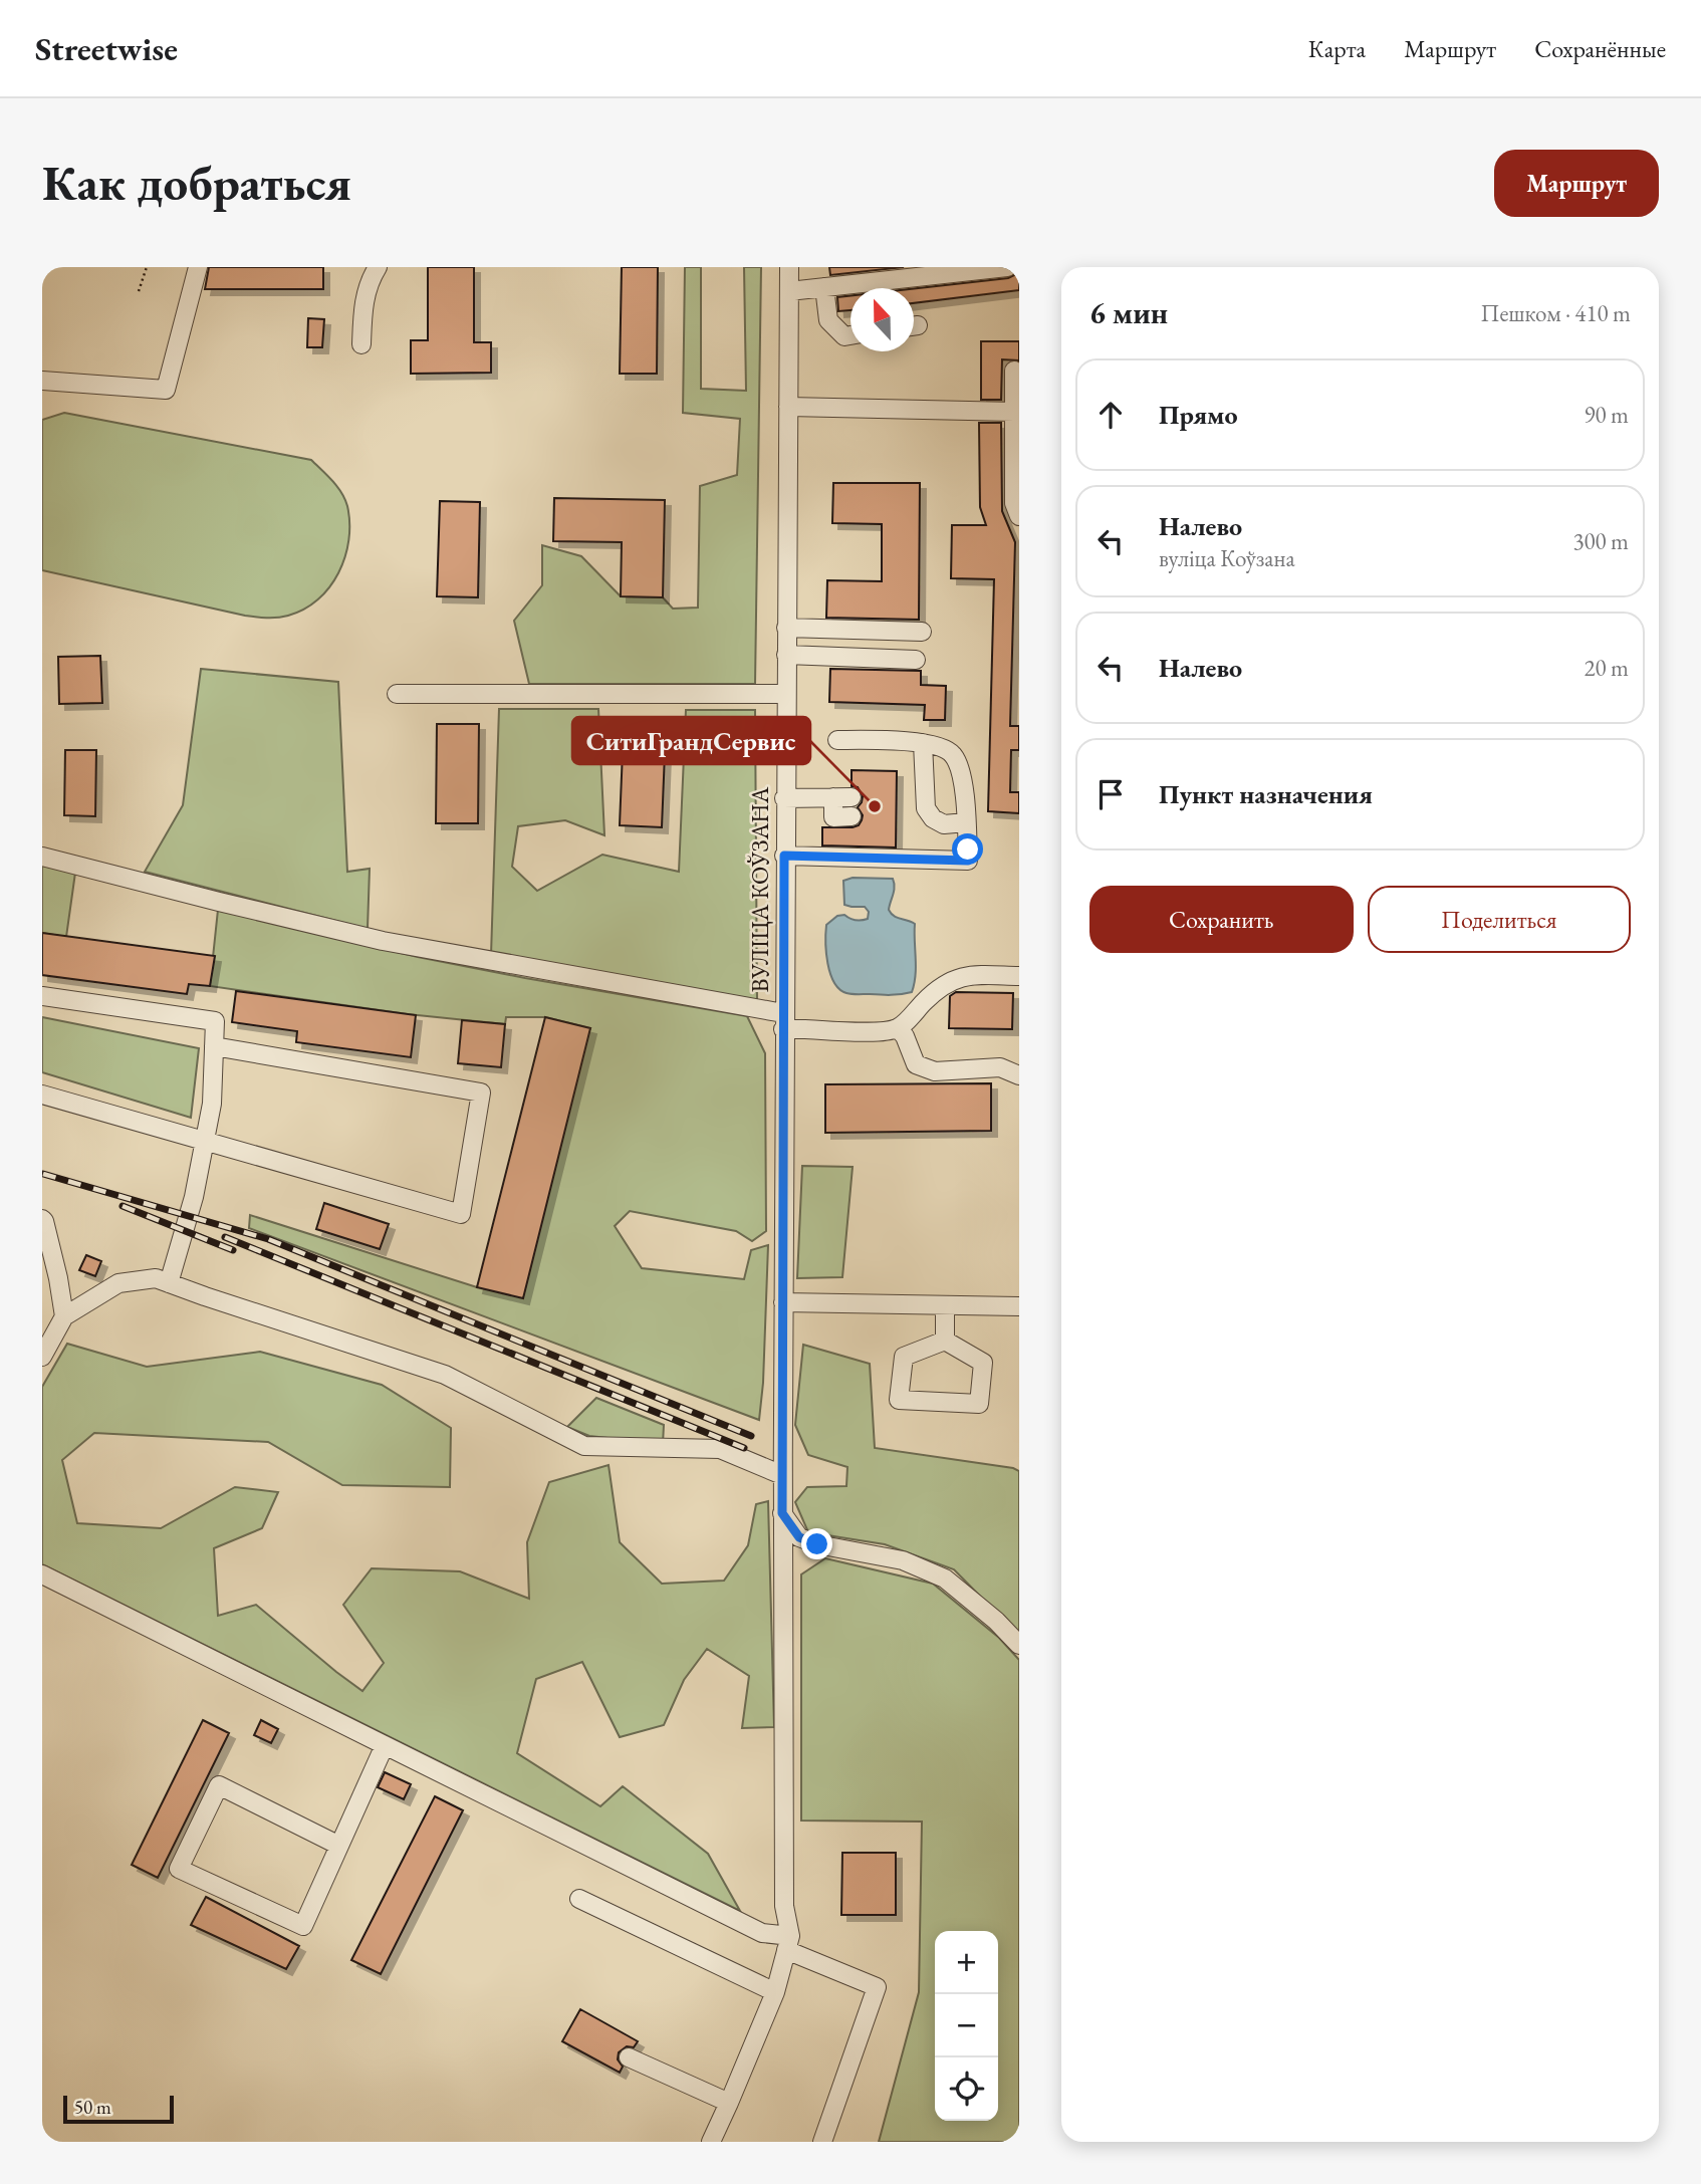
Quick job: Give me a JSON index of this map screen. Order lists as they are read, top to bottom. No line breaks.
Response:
{"streets":{"street":["ВУЛІЦА КОЎЗАНА"]},"places":["СитиГрандСервис"],"scale_bar":"50 m","north":"top","page":{"header":"Streetwise","nav":["Карта","Маршрут","Сохранённые"],"buttons":["Маршрут",["Сохранить","Поделиться"]],"title":"Как добраться","heading":["6 мин","Пешком · 410 m"],"list":[["Прямо","90 m"],["Налево","вуліца Коўзана","300 m"],["Налево","20 m"],"Пункт назначения"],"map_buttons":["+","−"],"scale":"50 m"}}
